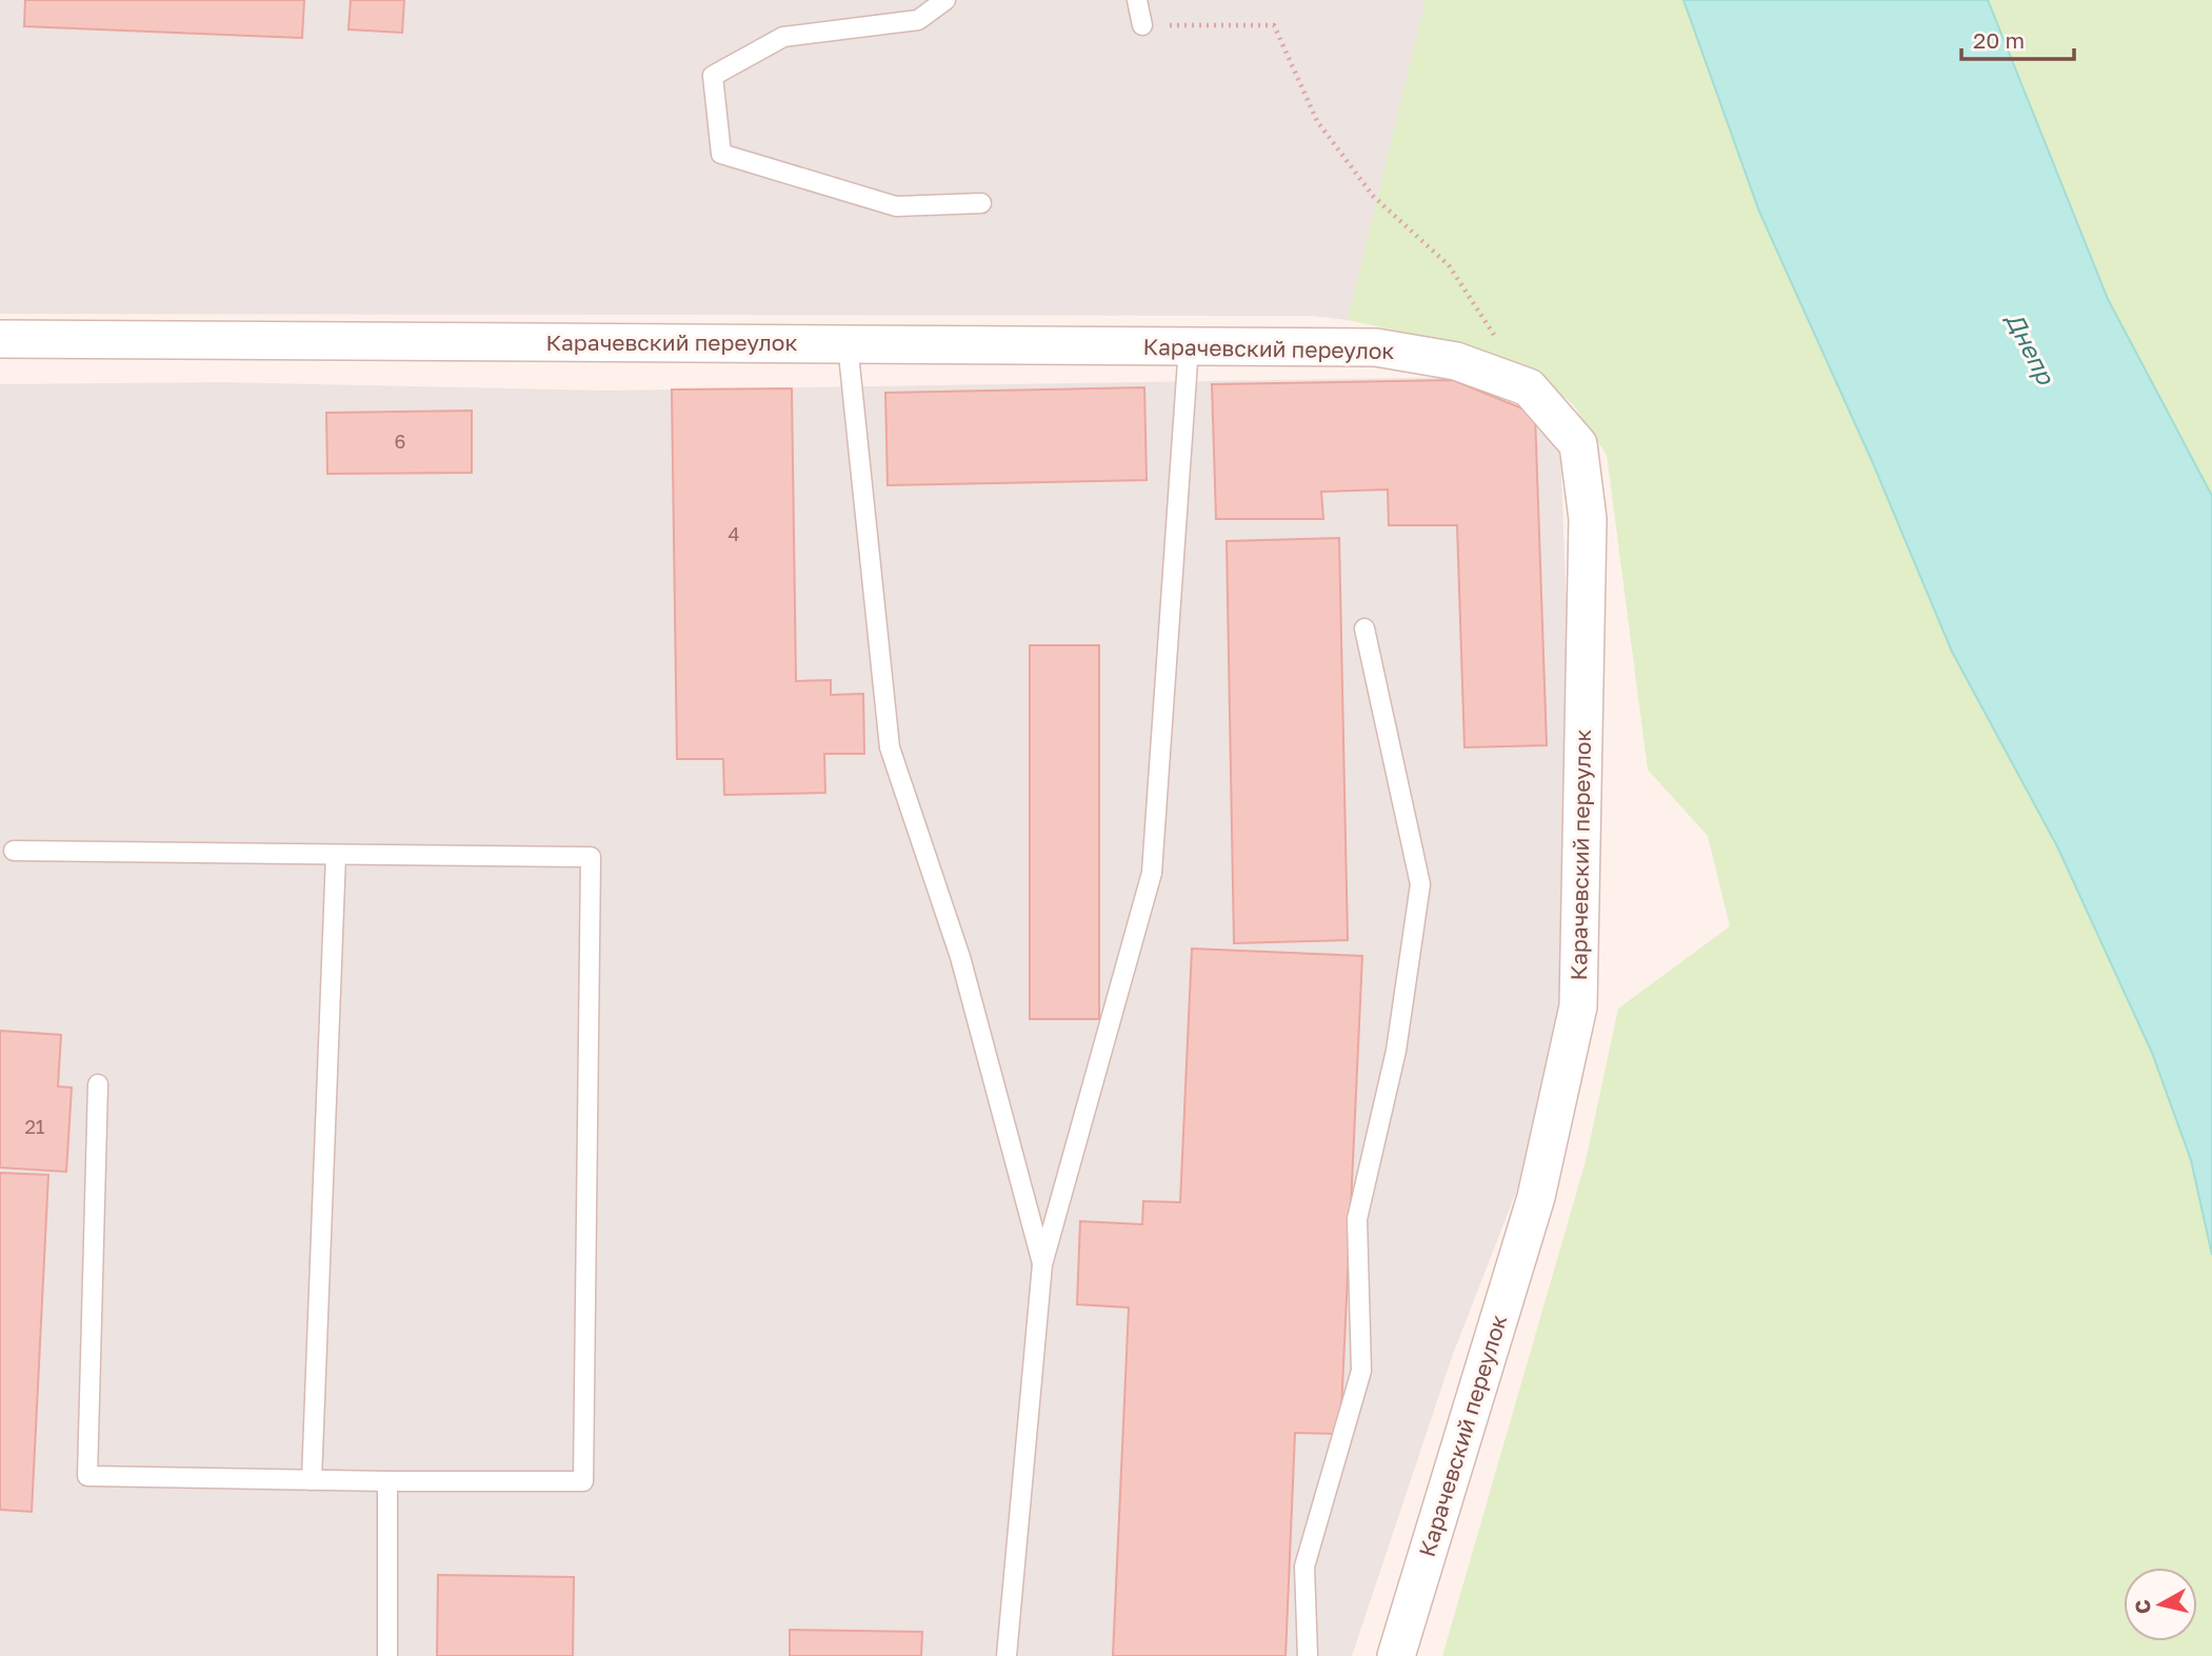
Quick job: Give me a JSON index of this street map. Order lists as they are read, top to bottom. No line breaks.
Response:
{"streets":{"street":["Карачевский переулок"]},"water":["Днепр"],"house_numbers":["6","4","21"],"scale_bar":"20 m","north":"left"}
